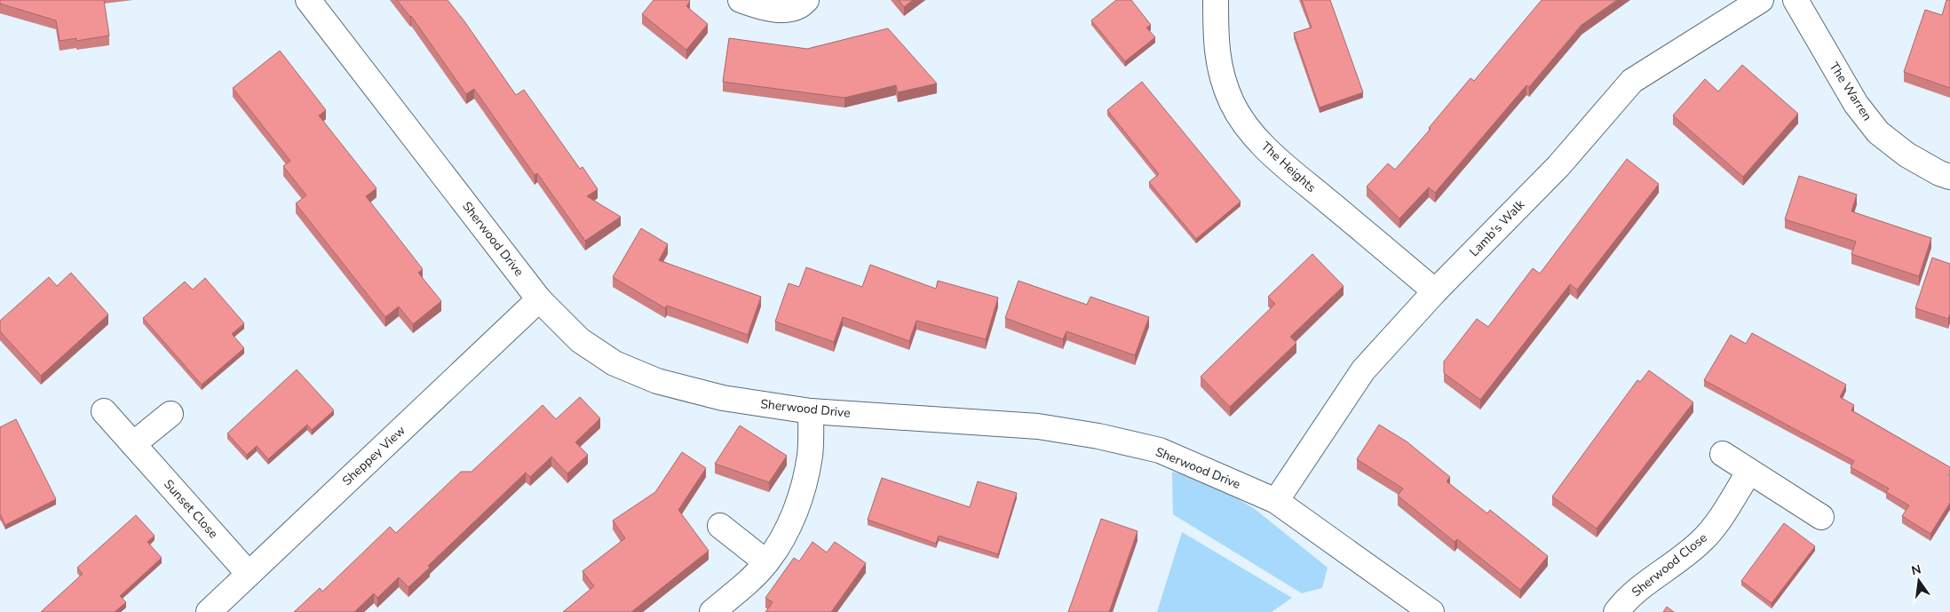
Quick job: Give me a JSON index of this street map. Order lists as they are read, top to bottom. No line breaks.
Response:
{"streets":{"street":["The Warren","The Heights","Lamb's Walk","Sherwood Drive","Sheppey View","Sunset Close","Sherwood Close"]},"crossings":[["The Heights","Lamb's Walk"],["Lamb's Walk","Sherwood Drive"],["Sherwood Drive","Sheppey View"],["Sheppey View","Sunset Close"]],"north":"top"}
